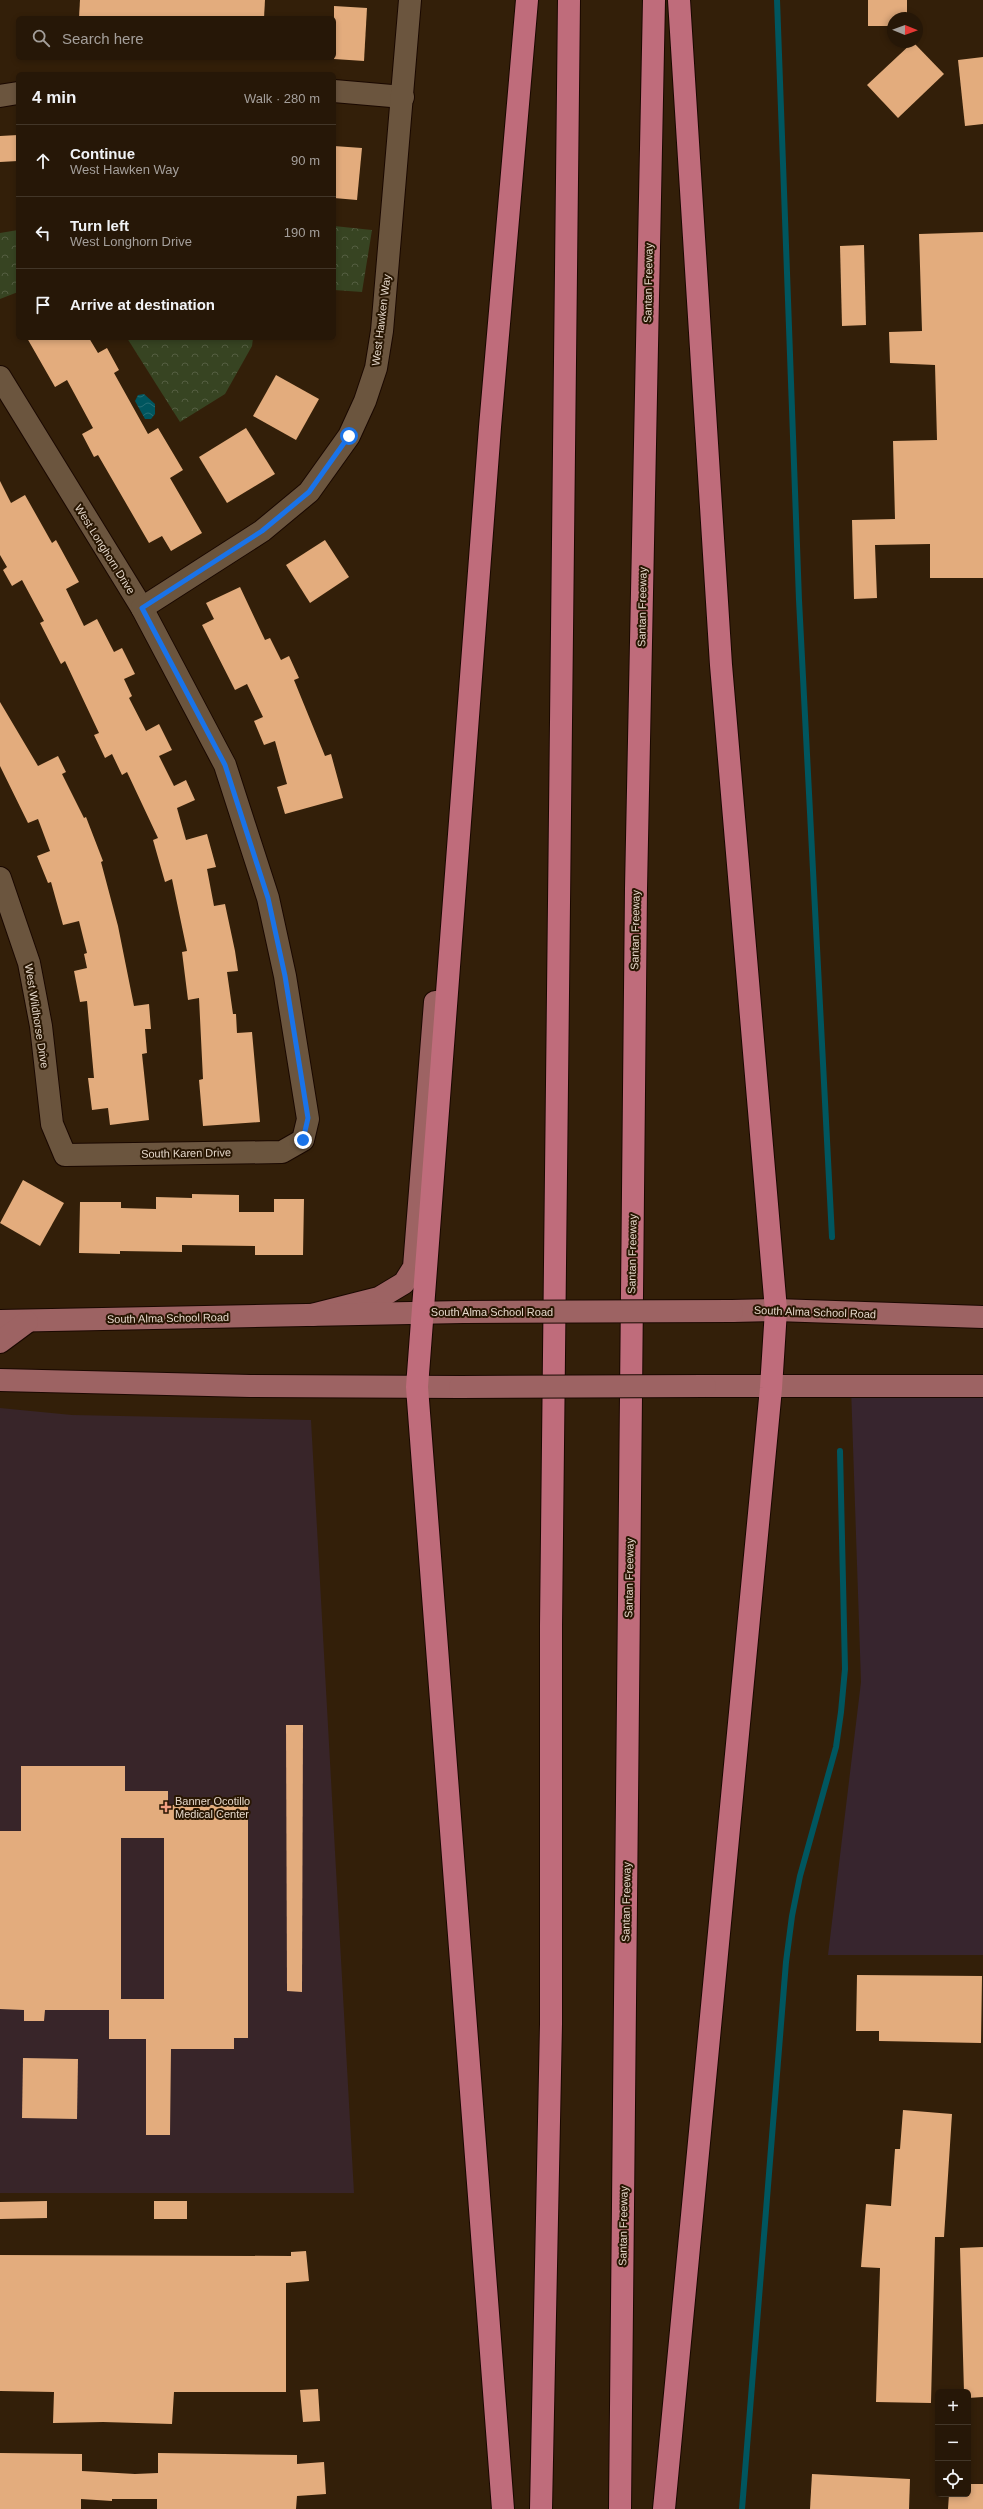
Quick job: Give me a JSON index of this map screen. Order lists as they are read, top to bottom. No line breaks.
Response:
{"streets":{"highway":["Santan Freeway"],"main road":["South Alma School Road"],"street":["West Hawken Way","West Longhorn Drive","West Wildhorse Drive","South Karen Drive"]},"crossings":[["West Hawken Way","West Longhorn Drive"],["West Longhorn Drive","South Karen Drive"],["West Wildhorse Drive","South Karen Drive"]],"places":{"health":["Banner Ocotillo Medical Center"]},"north":"right","page":{"search":"Search here","heading":["4 min","Walk · 280 m"],"list":[["Continue","West Hawken Way","90 m"],["Turn left","West Longhorn Drive","190 m"],"Arrive at destination"],"map_buttons":["+","−"]}}
